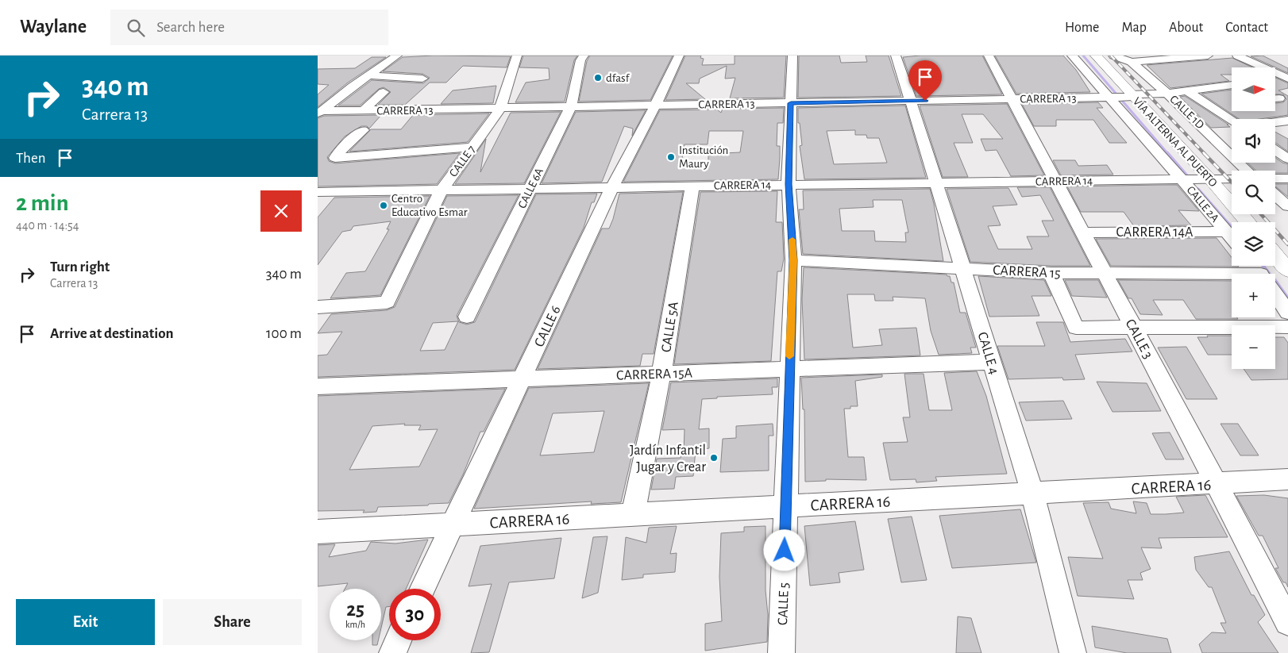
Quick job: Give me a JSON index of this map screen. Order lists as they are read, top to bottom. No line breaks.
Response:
{"streets":{"main road":["VÍA ALTERNA AL PUERTO"],"street":["CARRERA 13","CALLE 1D","CALLE 7","CARRERA 14","CALLE 6A","CALLE 2A","CARRERA 14A","CARRERA 15","CALLE 6","CALLE 5A","CALLE 3","CALLE 4","CARRERA 15A","CARRERA 16","CALLE 5"]},"crossings":[["CARRERA 13","CALLE 1D"],["CARRERA 13","VÍA ALTERNA AL PUERTO"],["CARRERA 13","CALLE 7"],["CARRERA 13","CALLE 6A"],["CARRERA 13","CALLE 2A"],["CARRERA 13","CALLE 6"],["CARRERA 13","CALLE 3"],["CARRERA 13","CALLE 4"],["CARRERA 13","CALLE 5"],["VÍA ALTERNA AL PUERTO","CARRERA 14"],["VÍA ALTERNA AL PUERTO","CALLE 2A"],["CALLE 7","CARRERA 14"],["CARRERA 14","CALLE 6A"],["CARRERA 14","CALLE 2A"],["CARRERA 14","CALLE 6"],["CARRERA 14","CALLE 5A"],["CARRERA 14","CALLE 3"],["CARRERA 14","CALLE 4"],["CARRERA 14","CALLE 5"],["CALLE 2A","CARRERA 14A"],["CARRERA 14A","CALLE 3"],["CARRERA 15","CALLE 3"],["CARRERA 15","CALLE 4"],["CARRERA 15","CALLE 5"],["CALLE 6","CARRERA 15A"],["CALLE 6","CARRERA 16"],["CALLE 5A","CARRERA 15A"],["CALLE 5A","CARRERA 16"],["CALLE 3","CARRERA 16"],["CALLE 4","CARRERA 15A"],["CALLE 4","CARRERA 16"],["CARRERA 15A","CALLE 5"],["CARRERA 16","CALLE 5"]],"places":["dfasf","Institución Maury","Centro Educativo Esmar","Jardín Infantil Jugar y Crear"],"north":"right","page":{"header":"Waylane","search":"Search here","nav":["Home","Map","About","Contact"],"turn":["340 m","Carrera 13"],"map_buttons":["+","−"],"then":"Then","heading":["2 min","440 m · 14:54"],"list":[{"name":"Turn right","note":"Carrera 13","value":"340 m"},{"name":"Arrive at destination","value":"100 m"}],"speed":"25 km/h","limit":"30","buttons":["Exit","Share"]}}
